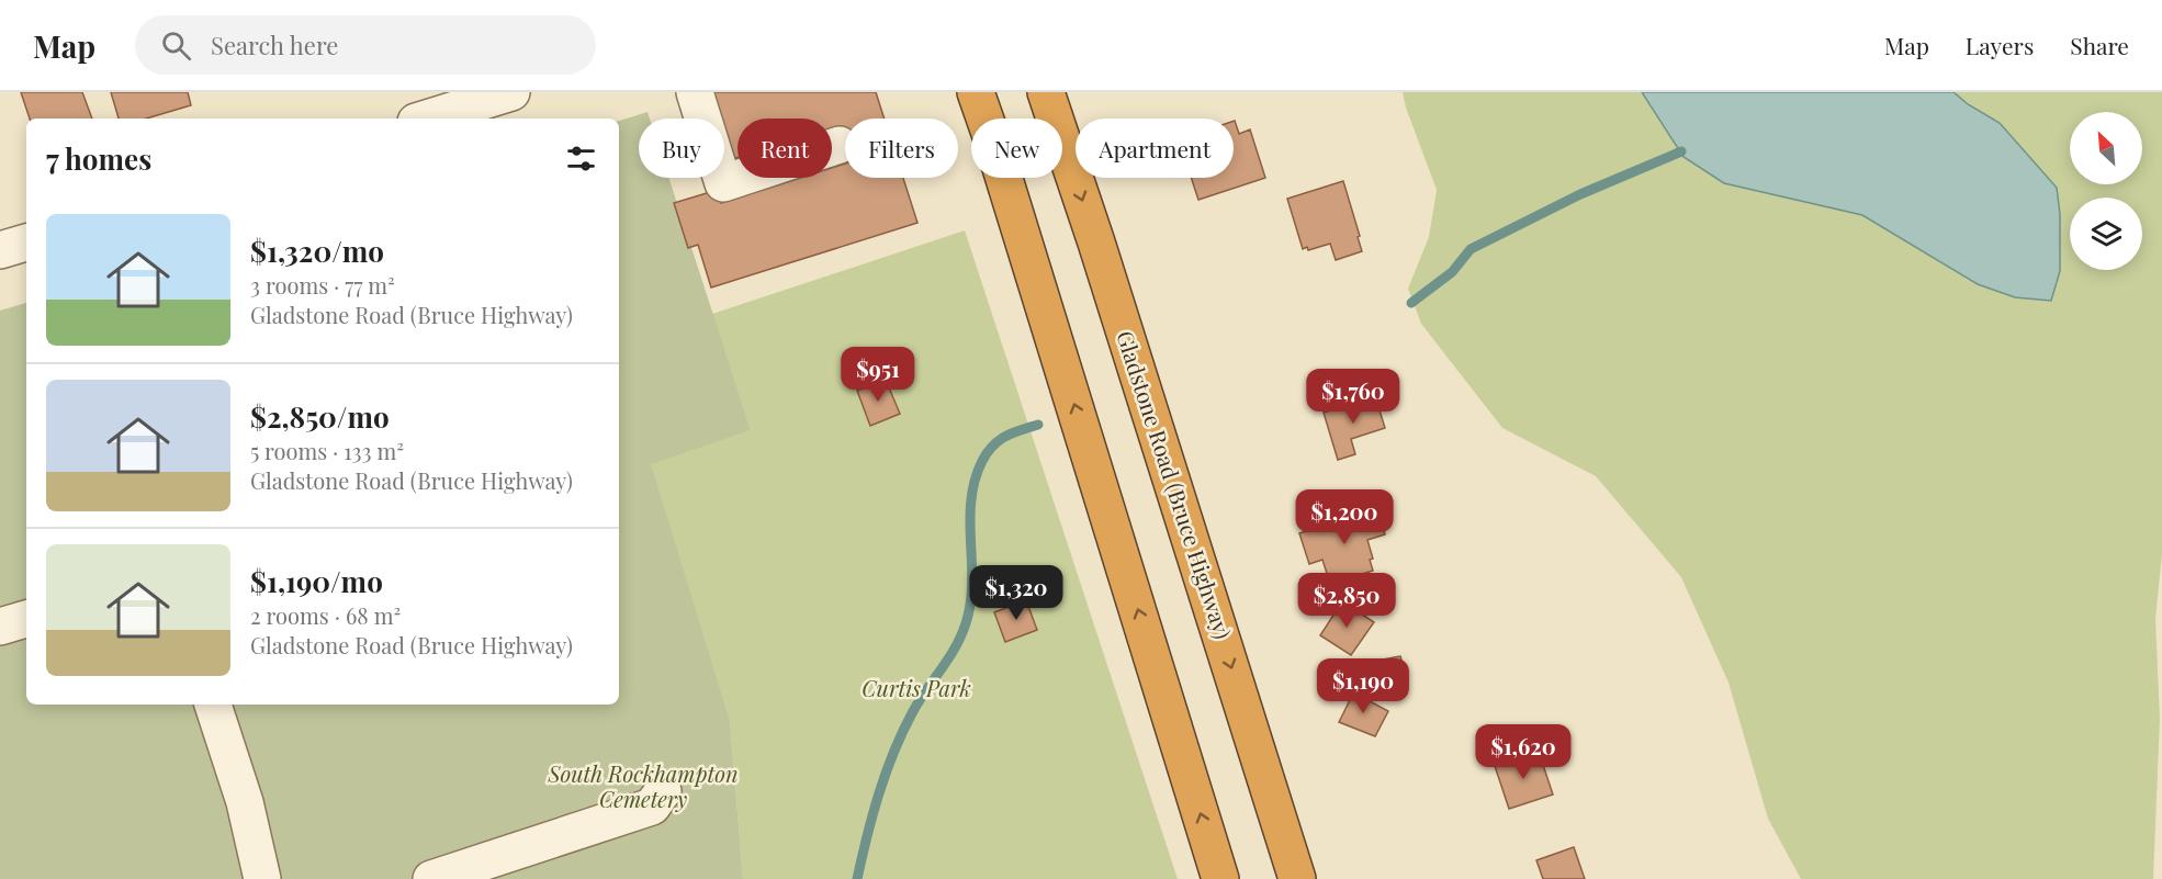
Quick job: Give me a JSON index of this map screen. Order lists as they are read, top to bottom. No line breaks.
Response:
{"streets":{"highway":["Gladstone Road (Bruce Highway)"]},"parks":["Curtis Park","South Rockhampton Cemetery"],"north":"top left","page":{"header":"Map","search":"Search here","nav":["Map","Layers","Share"],"chip":["Buy","Rent","Filters","New","Apartment"],"heading":"7 homes","list":[{"name":"$1,320/mo","note":"3 rooms · 77 m² · Gladstone Road (Bruce Highway)"},{"name":"$2,850/mo","note":"5 rooms · 133 m² · Gladstone Road (Bruce Highway)"},{"name":"$1,190/mo","note":"2 rooms · 68 m² · Gladstone Road (Bruce Highway)"}],"price":["$951","$1,760","$1,200","$1,320","$2,850","$1,190","$1,620"]}}
